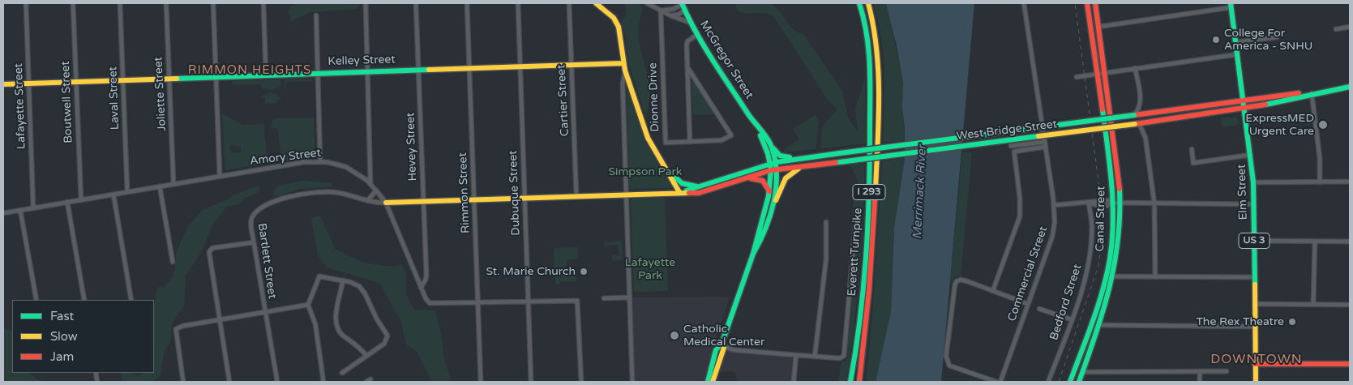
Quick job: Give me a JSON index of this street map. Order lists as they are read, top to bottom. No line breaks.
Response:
{"streets":{"main road":["McGregor Street","Kelley Street","West Bridge Street","I 293","Elm Street","Canal Street","US 3","Everett Turnpike"],"street":["Joliette Street","Dionne Drive","Laval Street","Cartier Street","Boutwell Street","Lafayette Street","Hevey Street","Amory Street","Rimmon Street","Dubuque Street","Bartlett Street","Commercial Street","Bedford Street"]},"crossings":[["McGregor Street","West Bridge Street"],["Kelley Street","Joliette Street"],["Kelley Street","Laval Street"],["Kelley Street","Cartier Street"],["Kelley Street","Boutwell Street"],["Kelley Street","Lafayette Street"],["Kelley Street","Hevey Street"],["Kelley Street","Rimmon Street"],["Kelley Street","Dubuque Street"],["Joliette Street","Amory Street"],["Laval Street","Amory Street"],["Boutwell Street","Amory Street"],["Lafayette Street","Amory Street"],["West Bridge Street","Elm Street"],["Hevey Street","Amory Street"],["Amory Street","Rimmon Street"],["Amory Street","Bartlett Street"]],"districts":["RIMMON HEIGHTS","DOWNTOWN"],"water":["Merrimack River"],"parks":["Simpson Park","Lafayette Park"],"places":["College For America - SNHU","ExpressMED Urgent Care","St. Marie Church","The Rex Theatre","Catholic Medical Center"],"legend":["Fast","Slow","Jam"]}
